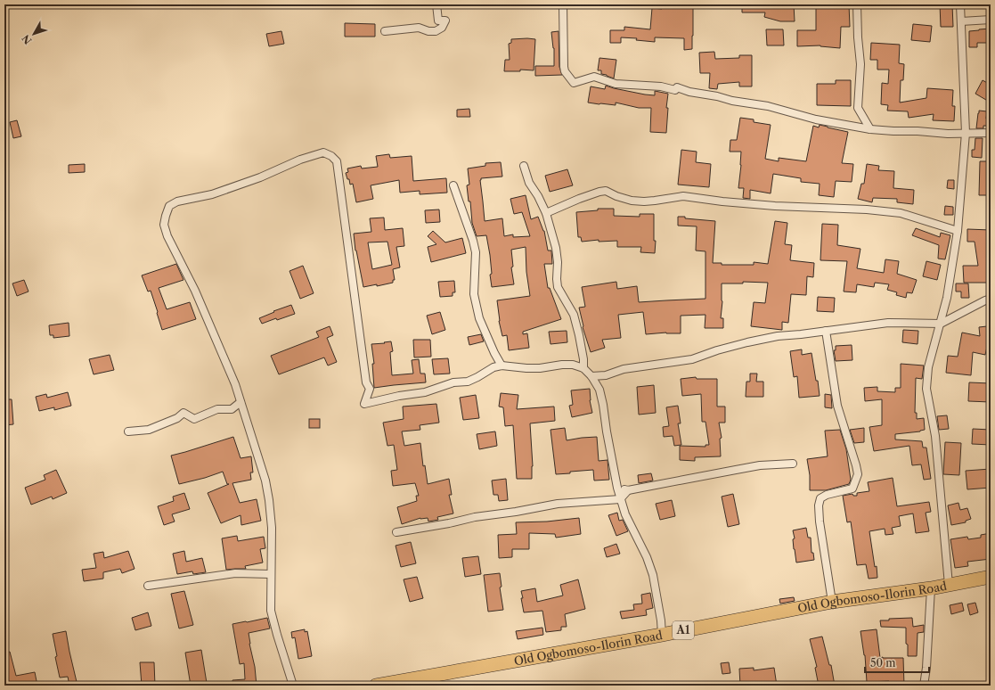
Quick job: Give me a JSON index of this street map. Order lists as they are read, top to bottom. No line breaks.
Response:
{"streets":{"highway":["Old Ogbomoso-Ilorin Road","A1"]},"scale_bar":"50 m","north":"bottom left"}
